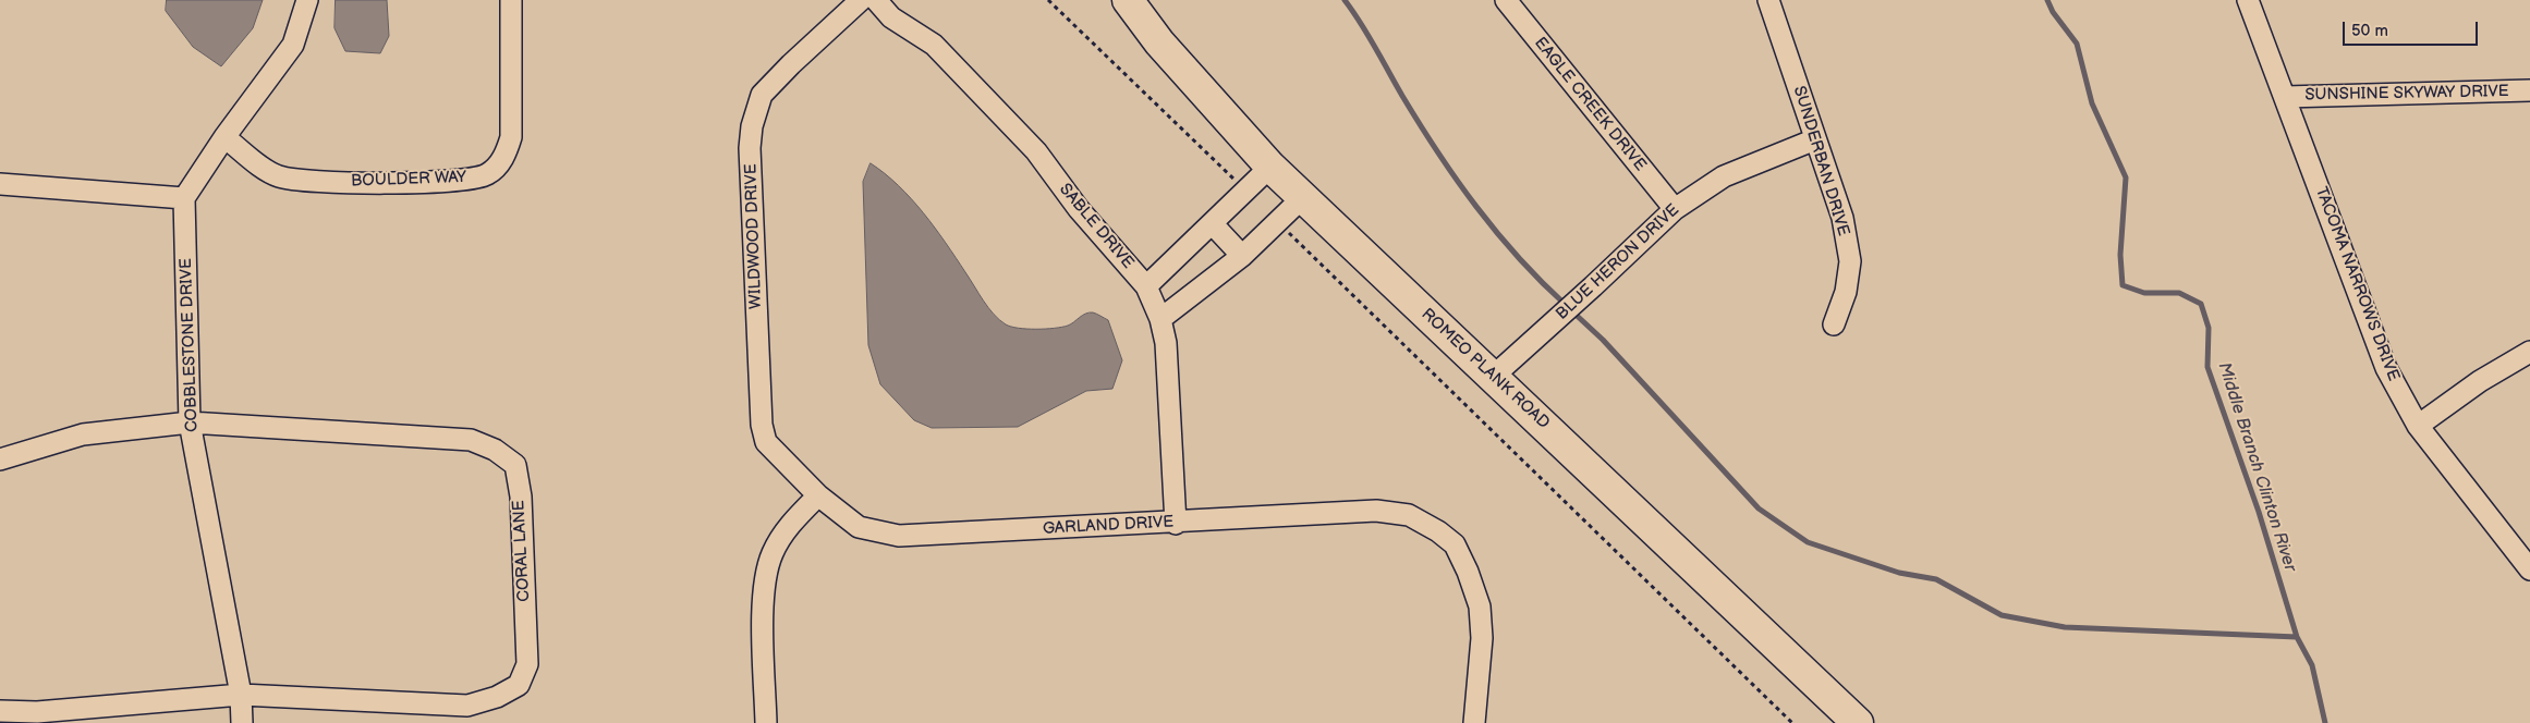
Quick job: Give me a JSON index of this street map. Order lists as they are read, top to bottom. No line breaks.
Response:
{"streets":{"street":["SUNSHINE SKYWAY DRIVE","EAGLE CREEK DRIVE","SUNDERBAN DRIVE","BOULDER WAY","SABLE DRIVE","WILDWOOD DRIVE","BLUE HERON DRIVE","TACOMA NARROWS DRIVE","COBBLESTONE DRIVE","ROMEO PLANK ROAD","GARLAND DRIVE","CORAL LANE"]},"crossings":[["SUNSHINE SKYWAY DRIVE","TACOMA NARROWS DRIVE"],["EAGLE CREEK DRIVE","BLUE HERON DRIVE"],["SUNDERBAN DRIVE","BLUE HERON DRIVE"],["SABLE DRIVE","GARLAND DRIVE"],["WILDWOOD DRIVE","GARLAND DRIVE"],["BLUE HERON DRIVE","ROMEO PLANK ROAD"],["COBBLESTONE DRIVE","CORAL LANE"]],"water":["Middle Branch Clinton River"],"scale_bar":"50 m"}
